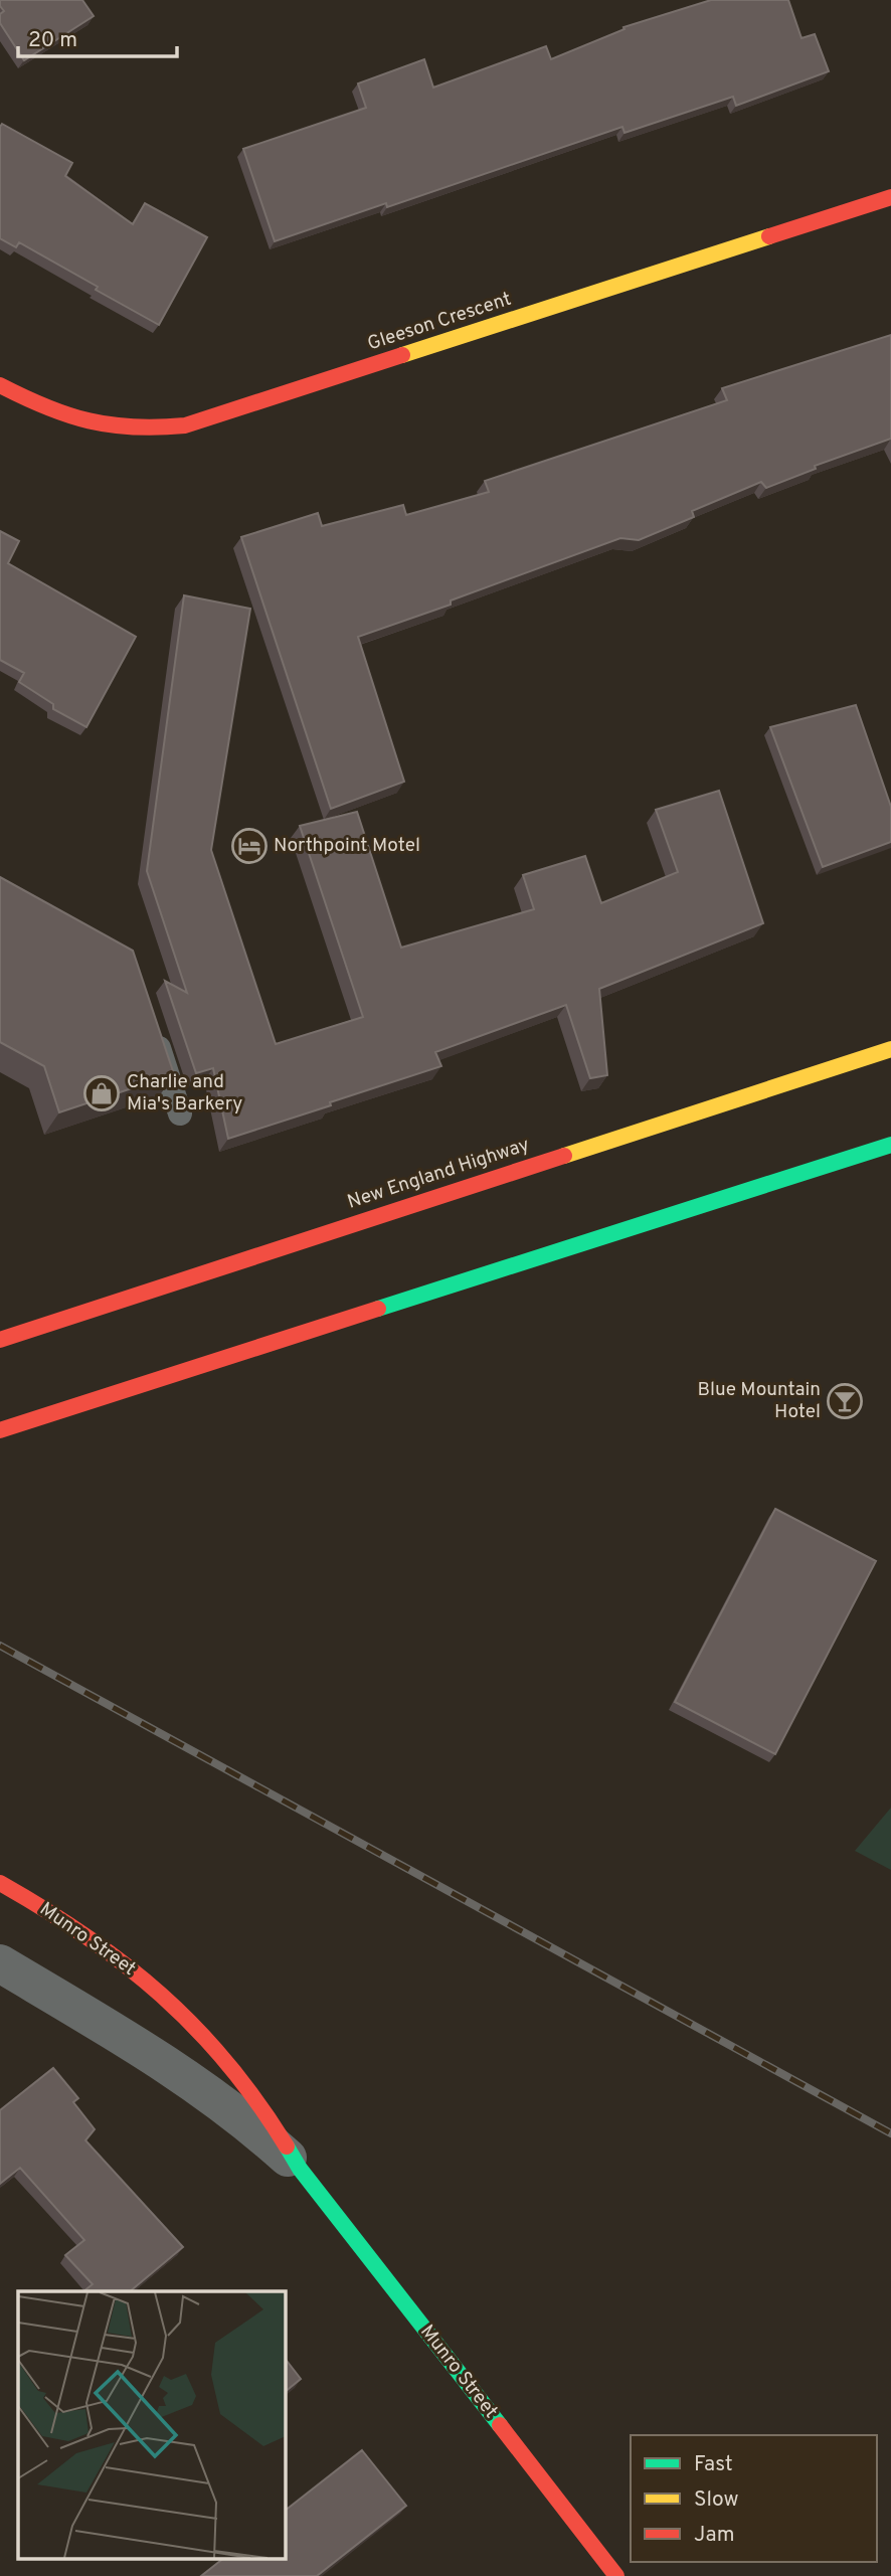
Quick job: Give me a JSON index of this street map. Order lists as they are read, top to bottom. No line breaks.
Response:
{"streets":{"main road":["Gleeson Crescent","New England Highway","Munro Street"]},"places":{"hotel":["Northpoint Motel"],"shop":["Charlie and Mia's Barkery"],"bar":["Blue Mountain Hotel"]},"legend":["Fast","Slow","Jam"],"scale_bar":"20 m"}
